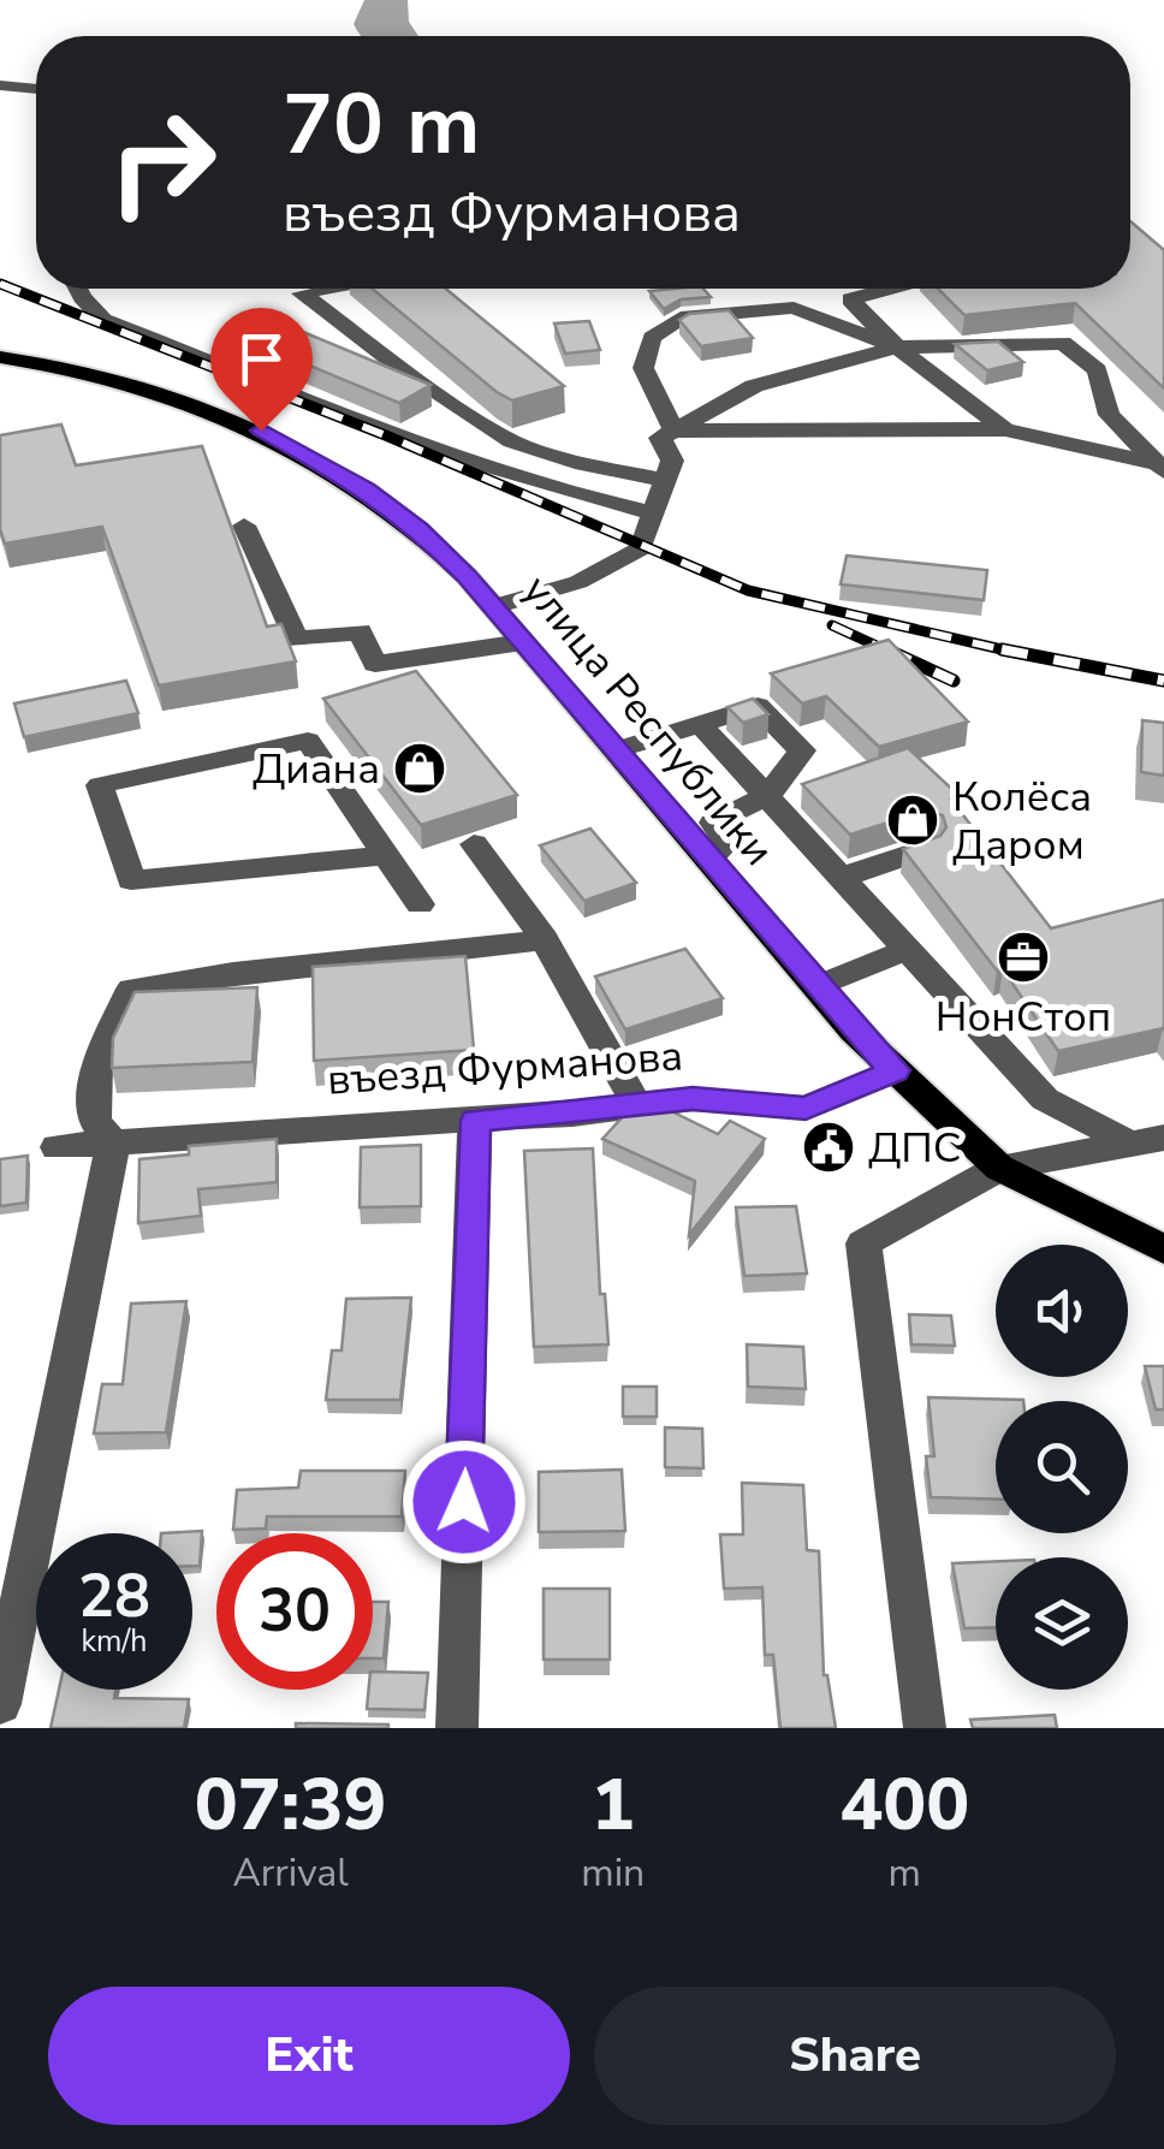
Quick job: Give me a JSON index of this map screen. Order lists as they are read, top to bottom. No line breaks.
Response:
{"streets":{"main road":["улица Республики"],"street":["въезд Фурманова"]},"crossings":[["улица Республики","въезд Фурманова"]],"places":{"shop":["Диана","Колёса Даром"],"office":["НонСтоп"],"public building":["ДПС"]},"page":{"turn":["70 m","въезд Фурманова"],"speed":"28 km/h","limit":"30","eta":["07:39","Arrival","1","min","400","m"],"buttons":["Exit","Share"]}}
